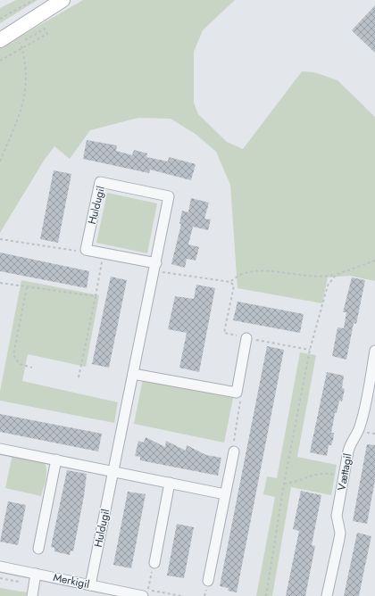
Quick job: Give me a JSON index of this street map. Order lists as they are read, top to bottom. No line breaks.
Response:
{"streets":{"street":["Huldugil","Vættagil","Merkigil"]},"crossings":[["Huldugil","Merkigil"]]}
